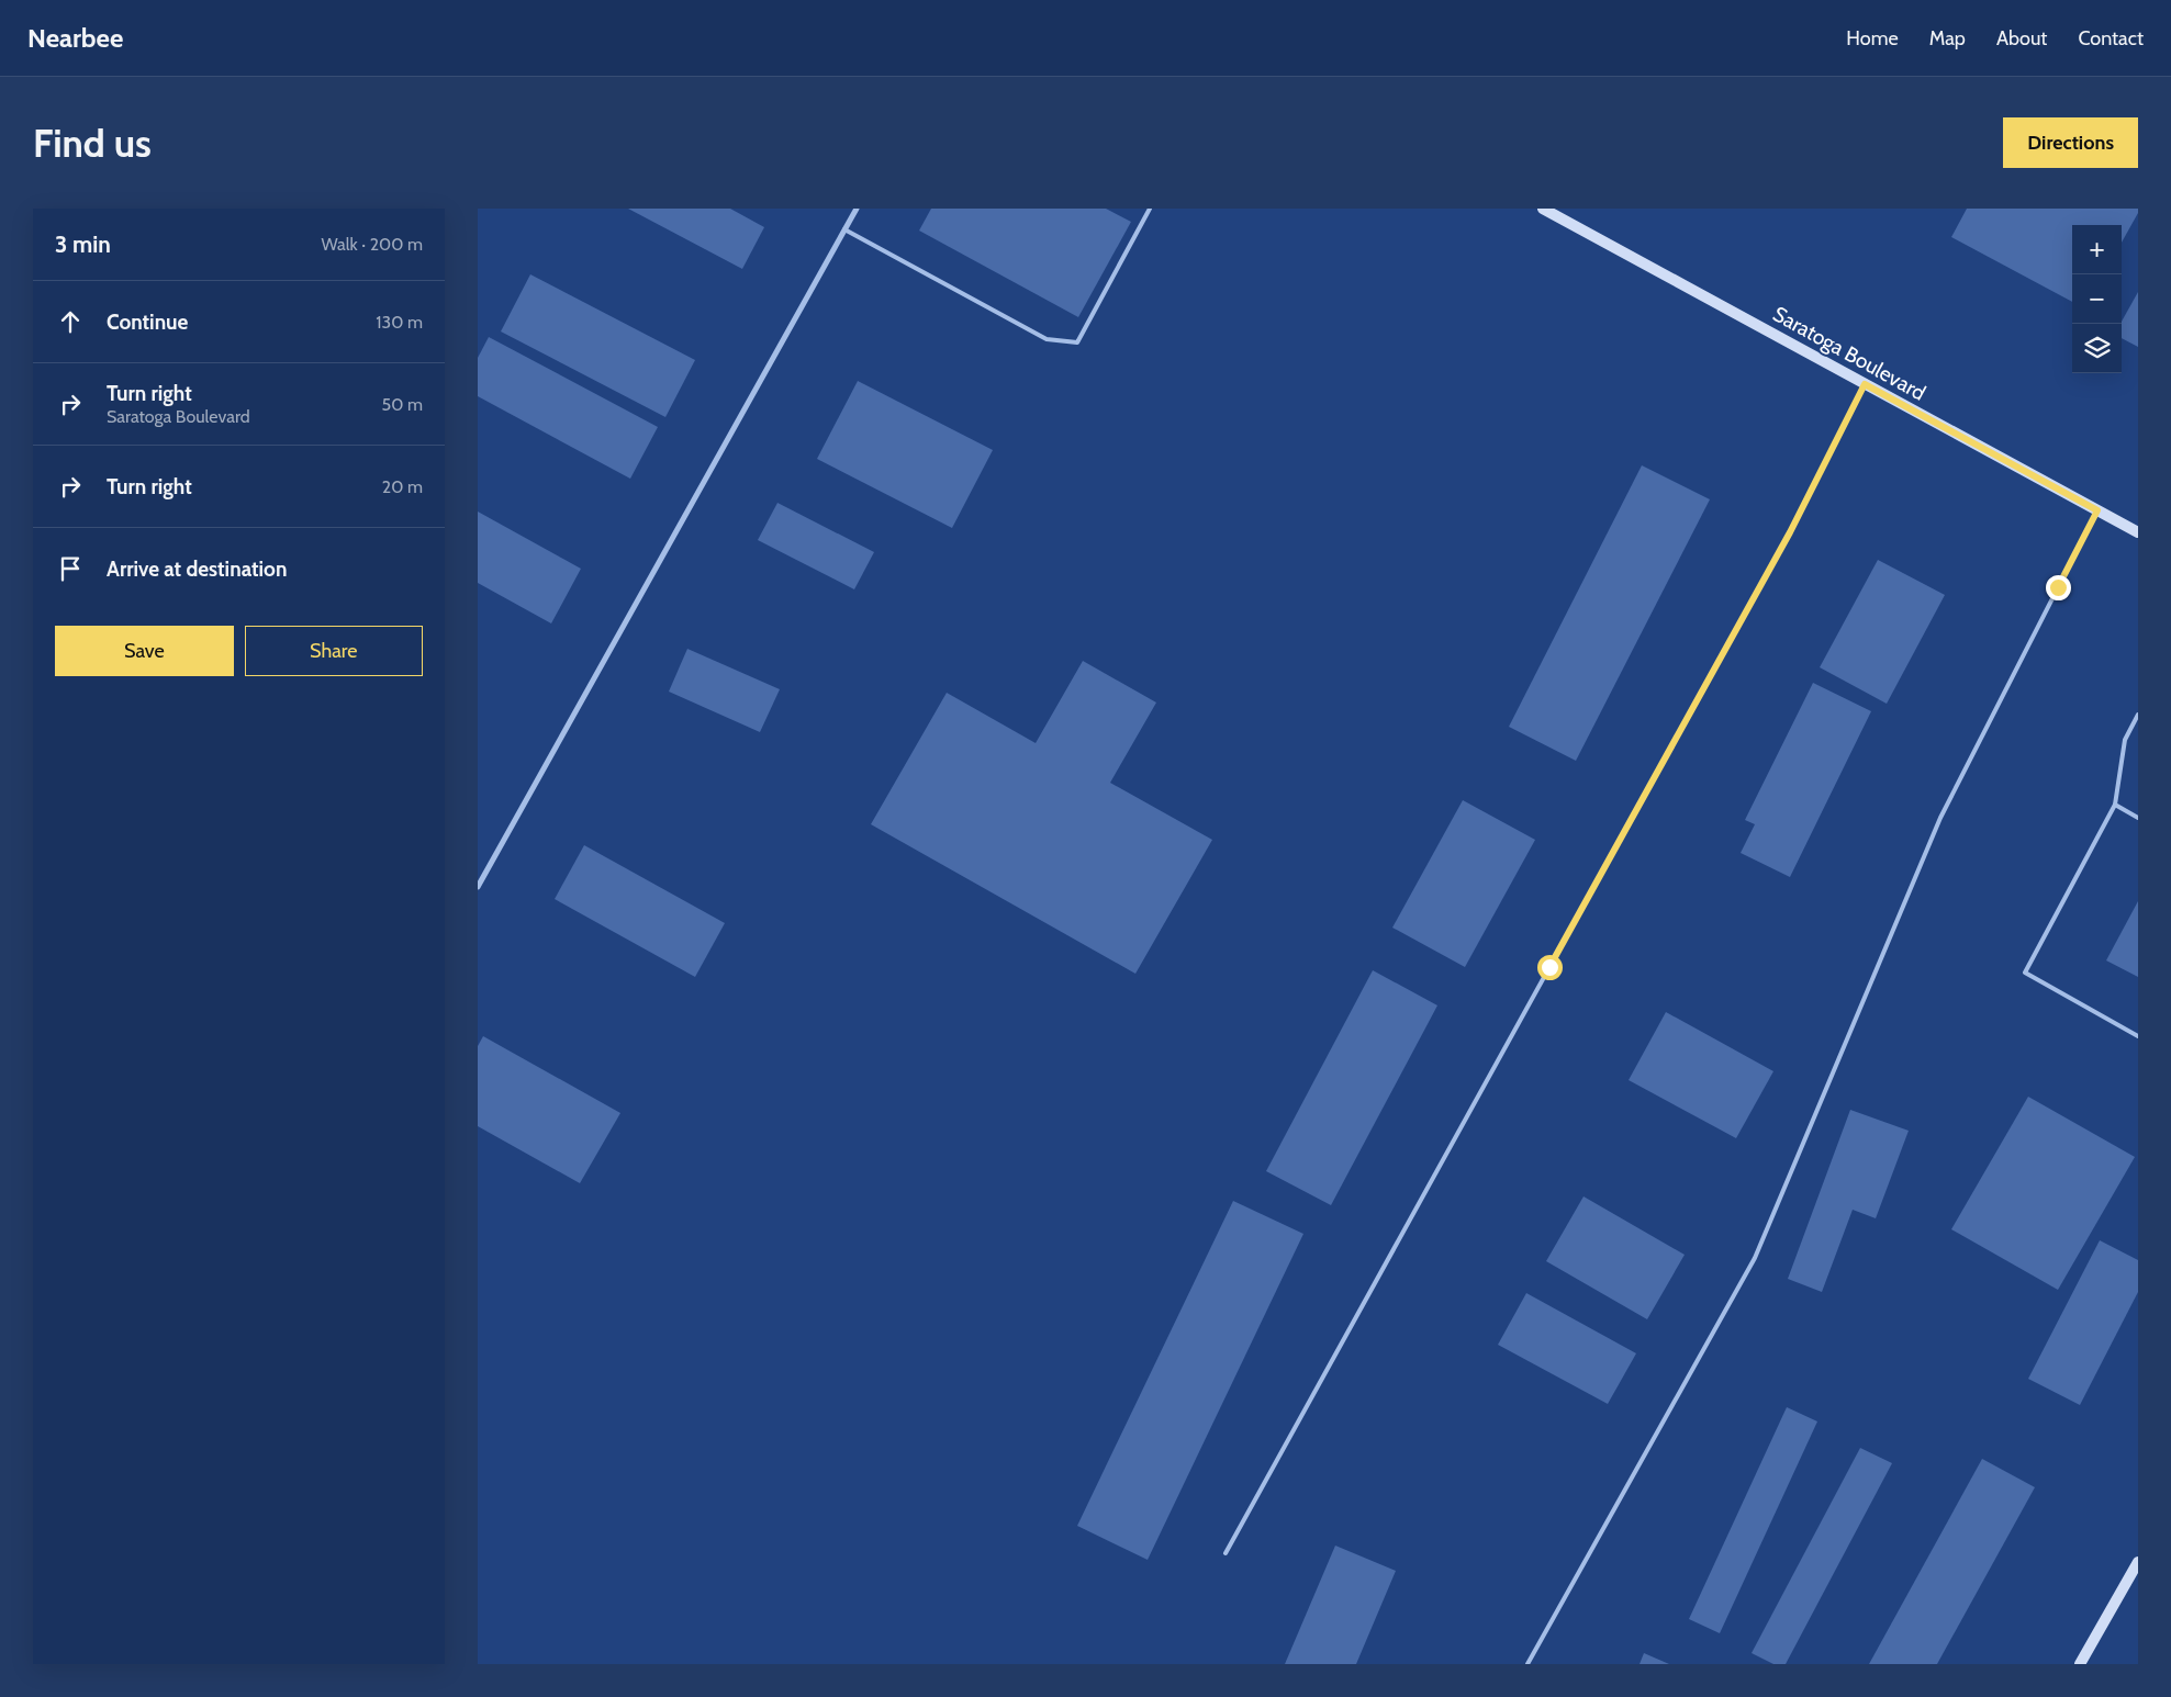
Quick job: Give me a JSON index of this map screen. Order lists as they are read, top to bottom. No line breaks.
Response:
{"streets":{"main road":["Saratoga Boulevard"]},"page":{"header":"Nearbee","nav":["Home","Map","About","Contact"],"buttons":["Directions",["Save","Share"]],"title":"Find us","heading":["3 min","Walk · 200 m"],"map_buttons":["+","−"],"list":[["Continue","130 m"],["Turn right","Saratoga Boulevard","50 m"],["Turn right","20 m"],"Arrive at destination"]}}
